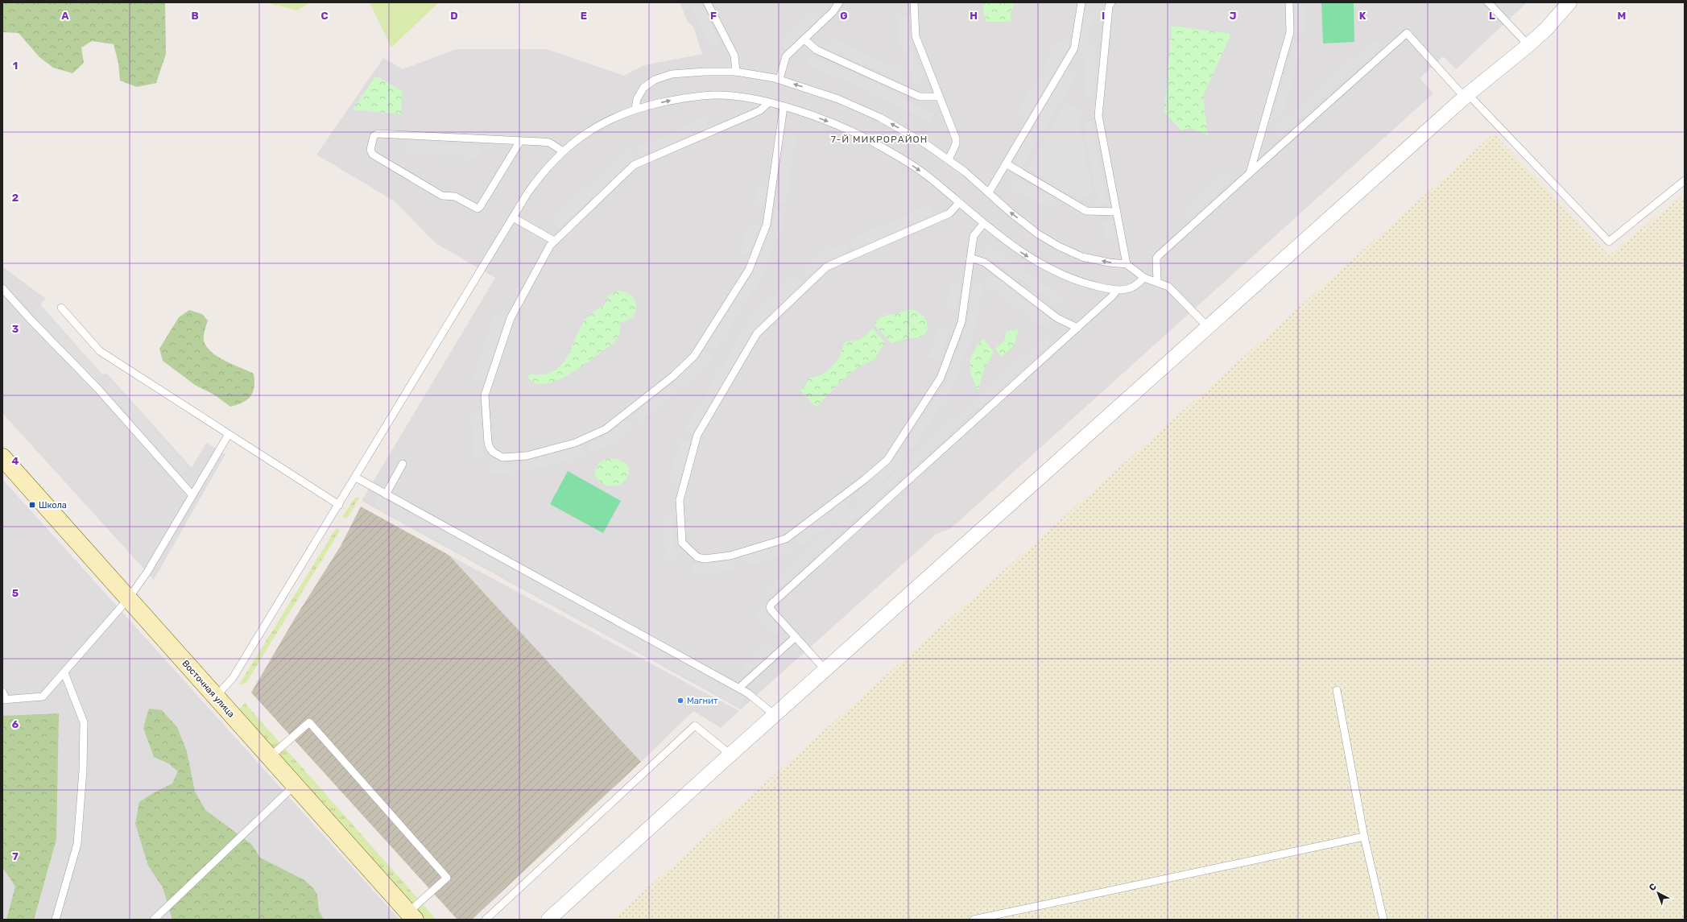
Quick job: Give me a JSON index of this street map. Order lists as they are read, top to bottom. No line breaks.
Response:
{"streets":{"main road":["Восточная улица"]},"districts":["7-Й МИКРОРАЙОН"],"places":{"transit":["Школа"],"other":["Магнит"]},"north":"top left","grid":{"columns":["A","B","C","D","E","F","G","H","I","J","K","L","M"],"rows":["1","2","3","4","5","6","7"]}}
